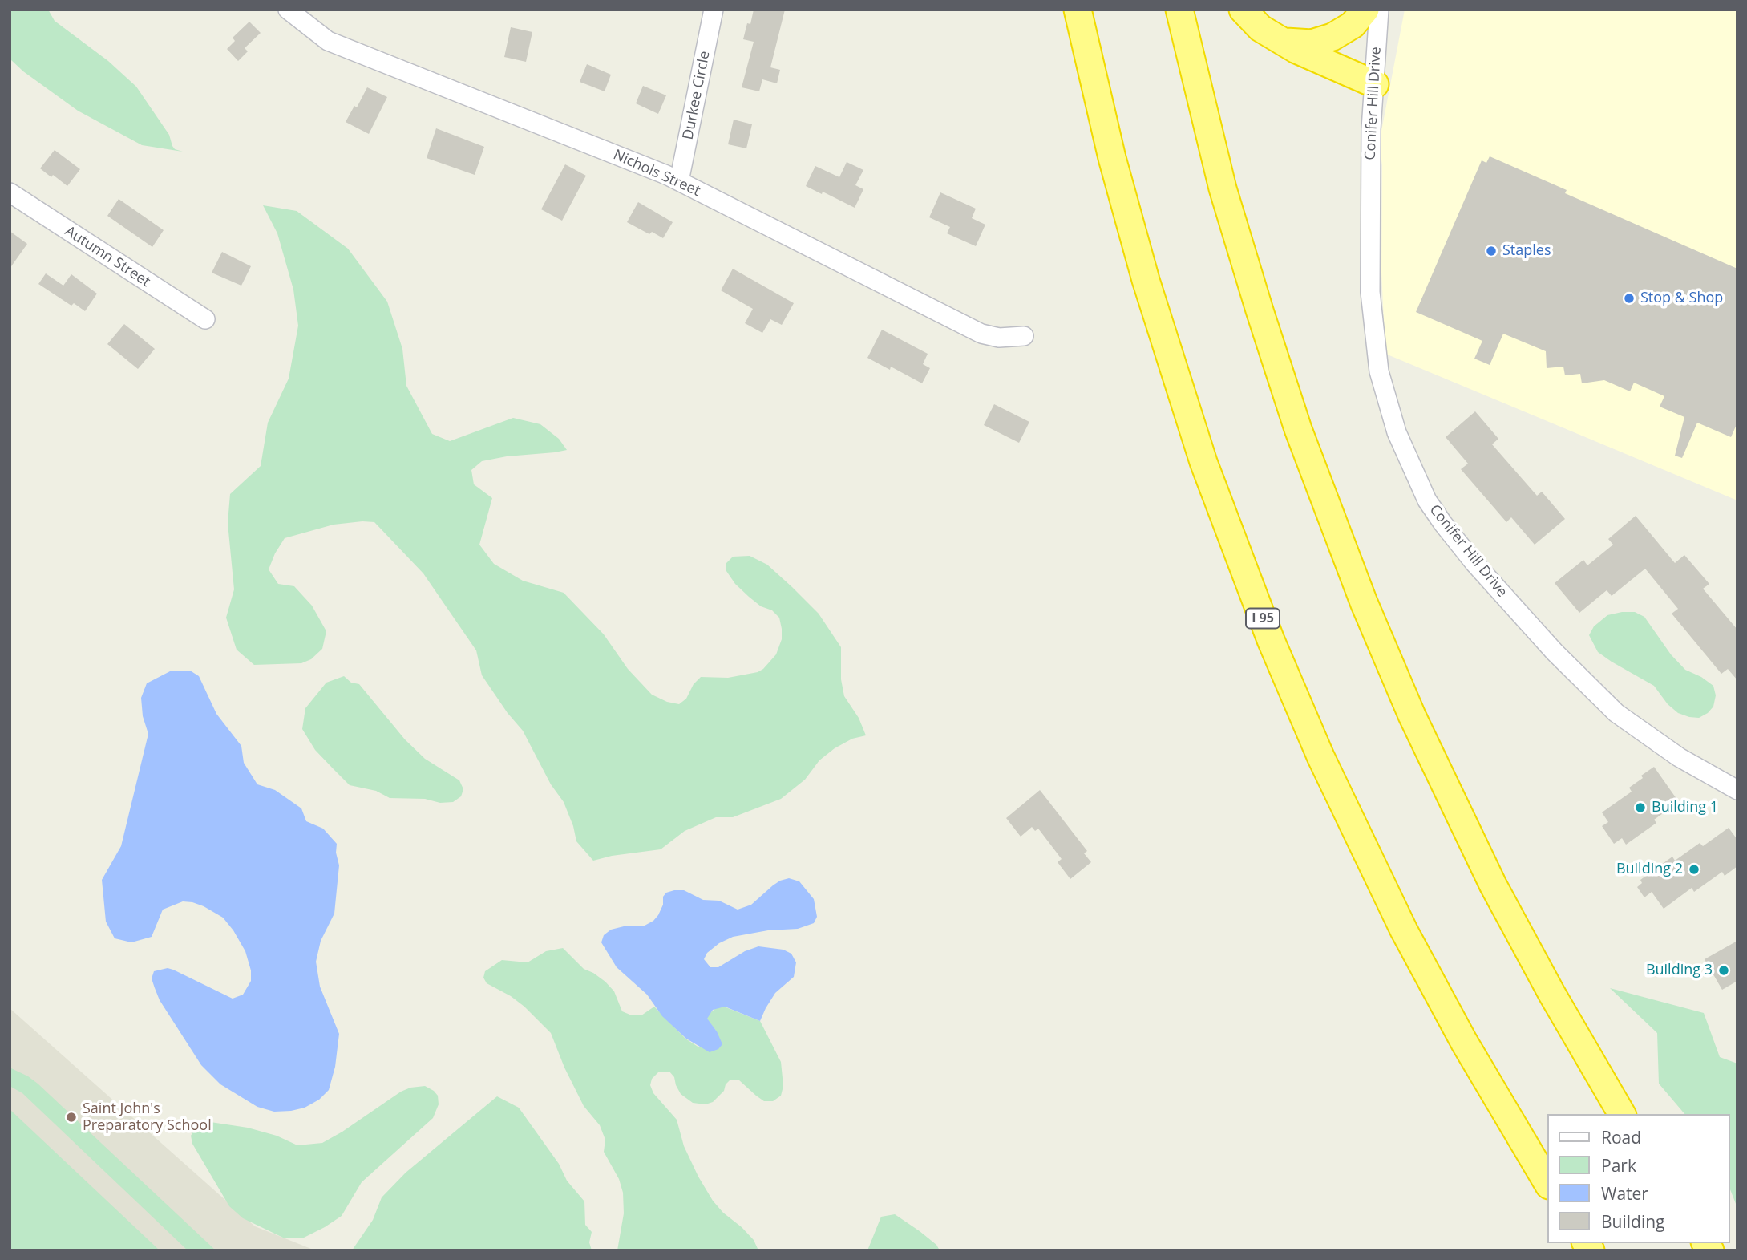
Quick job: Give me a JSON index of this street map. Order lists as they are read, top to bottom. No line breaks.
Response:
{"streets":{"highway":["I 95"],"street":["Durkee Circle","Conifer Hill Drive","Nichols Street","Autumn Street"]},"crossings":[["Durkee Circle","Nichols Street"]],"places":["Staples","Stop & Shop","Building 1","Building 2","Building 3","Saint John's Preparatory School"],"legend":["Road","Park","Water","Building"]}
